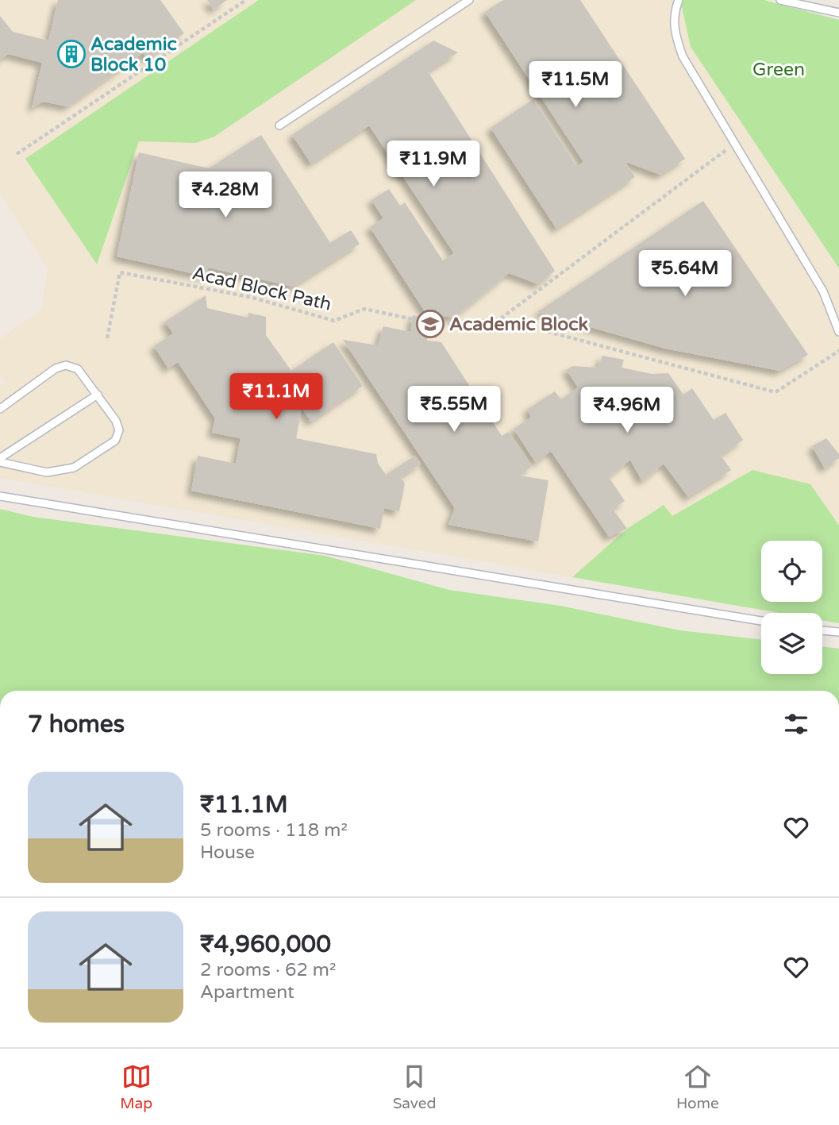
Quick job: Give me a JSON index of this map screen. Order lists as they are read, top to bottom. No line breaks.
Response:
{"streets":{"path":["Acad Block Path"]},"parks":["Green"],"places":{"building":["Academic Block 10"],"school or university":["Academic Block"]},"page":{"price":["₹11.5M","₹11.9M","₹4.28M","₹5.64M","₹11.1M","₹5.55M","₹4.96M"],"heading":"7 homes","list":[{"name":"₹11.1M","note":"5 rooms · 118 m² · House"},{"name":"₹4,960,000","note":"2 rooms · 62 m² · Apartment"}],"tabs":["Map","Saved","Home"]}}
